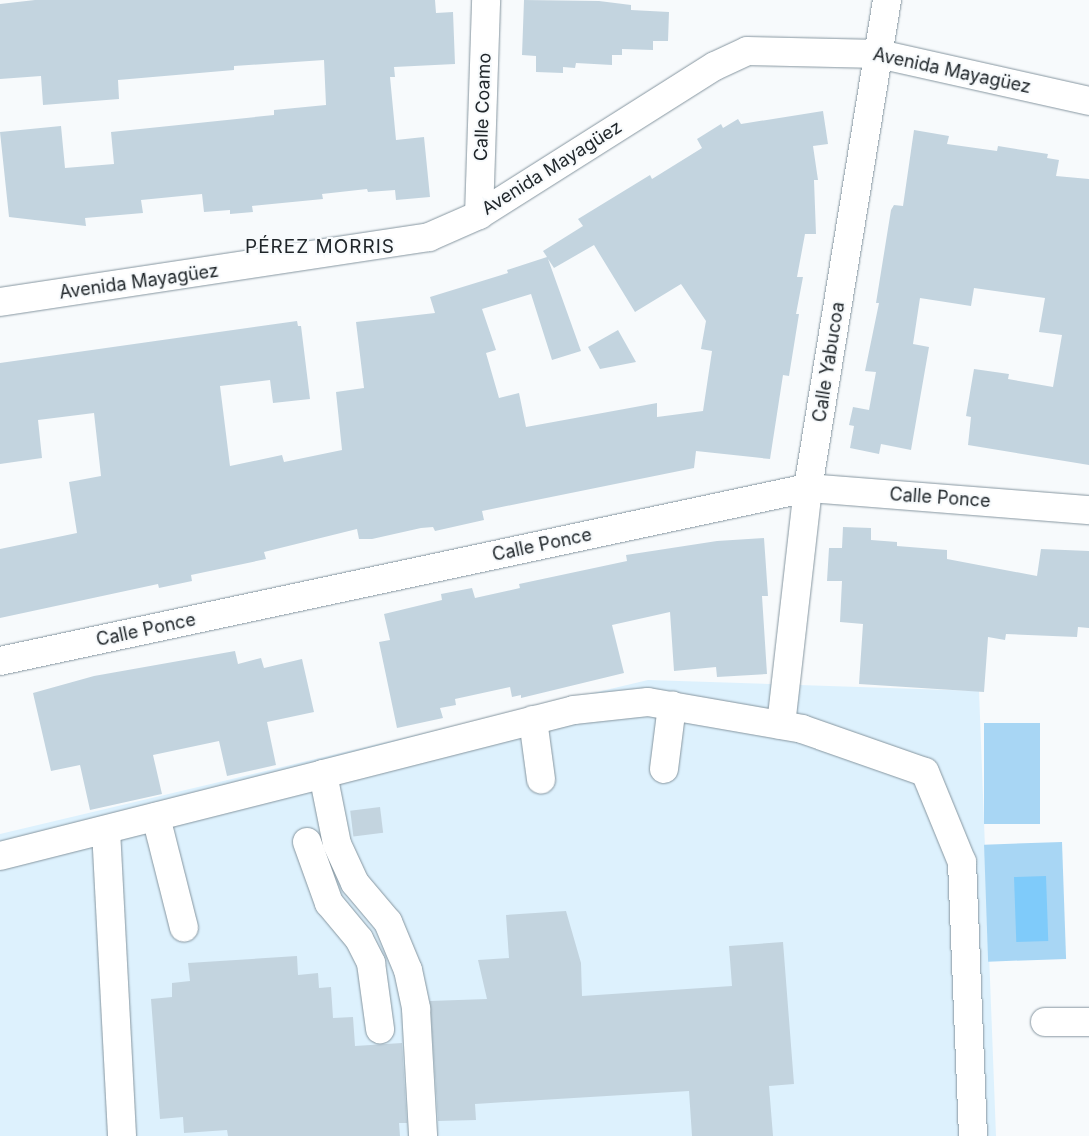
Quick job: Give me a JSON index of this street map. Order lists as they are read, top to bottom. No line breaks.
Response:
{"streets":{"street":["Avenida Mayagüez","Calle Coamo","Calle Yabucoa","Calle Ponce"]},"crossings":[["Avenida Mayagüez","Calle Coamo"],["Avenida Mayagüez","Calle Yabucoa"],["Calle Yabucoa","Calle Ponce"]],"districts":["PÉREZ MORRIS"]}
